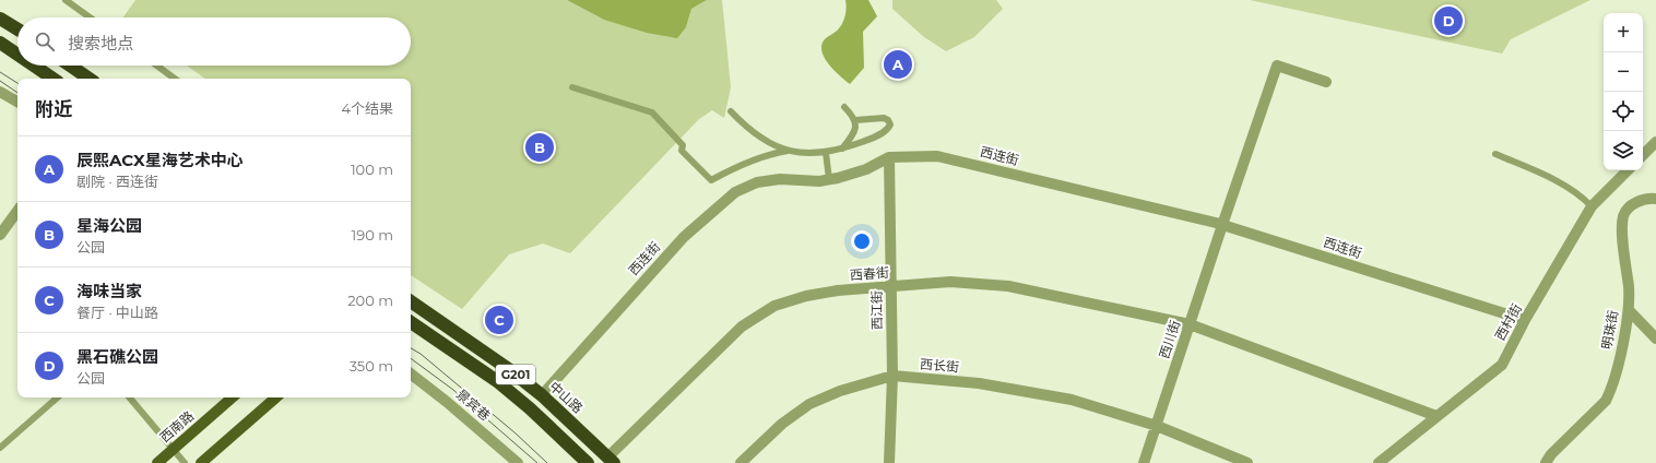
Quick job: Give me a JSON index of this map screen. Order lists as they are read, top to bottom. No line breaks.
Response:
{"streets":{"highway":["G201","中山路"],"main road":["西南路"],"street":["西连街","西春街","西江街","西村街","明珠街","西川街","西长街","景宾巷"]},"crossings":[["西连街","西江街"],["西连街","西村街"],["西连街","西川街"],["西连街","中山路"],["西春街","西江街"],["西春街","西村街"],["西春街","西川街"],["西春街","中山路"],["西江街","西长街"],["西川街","西长街"]],"page":{"pins":["D","A","B","C"],"map_buttons":["+","−"],"search":"搜索地点","heading":["附近","4个结果"],"list":[{"mark":"A","name":"辰熙ACX星海艺术中心","note":"剧院 · 西连街","value":"100 m"},{"mark":"B","name":"星海公园","note":"公园","value":"190 m"},{"mark":"C","name":"海味当家","note":"餐厅 · 中山路","value":"200 m"},{"mark":"D","name":"黑石礁公园","note":"公园","value":"350 m"}]}}
